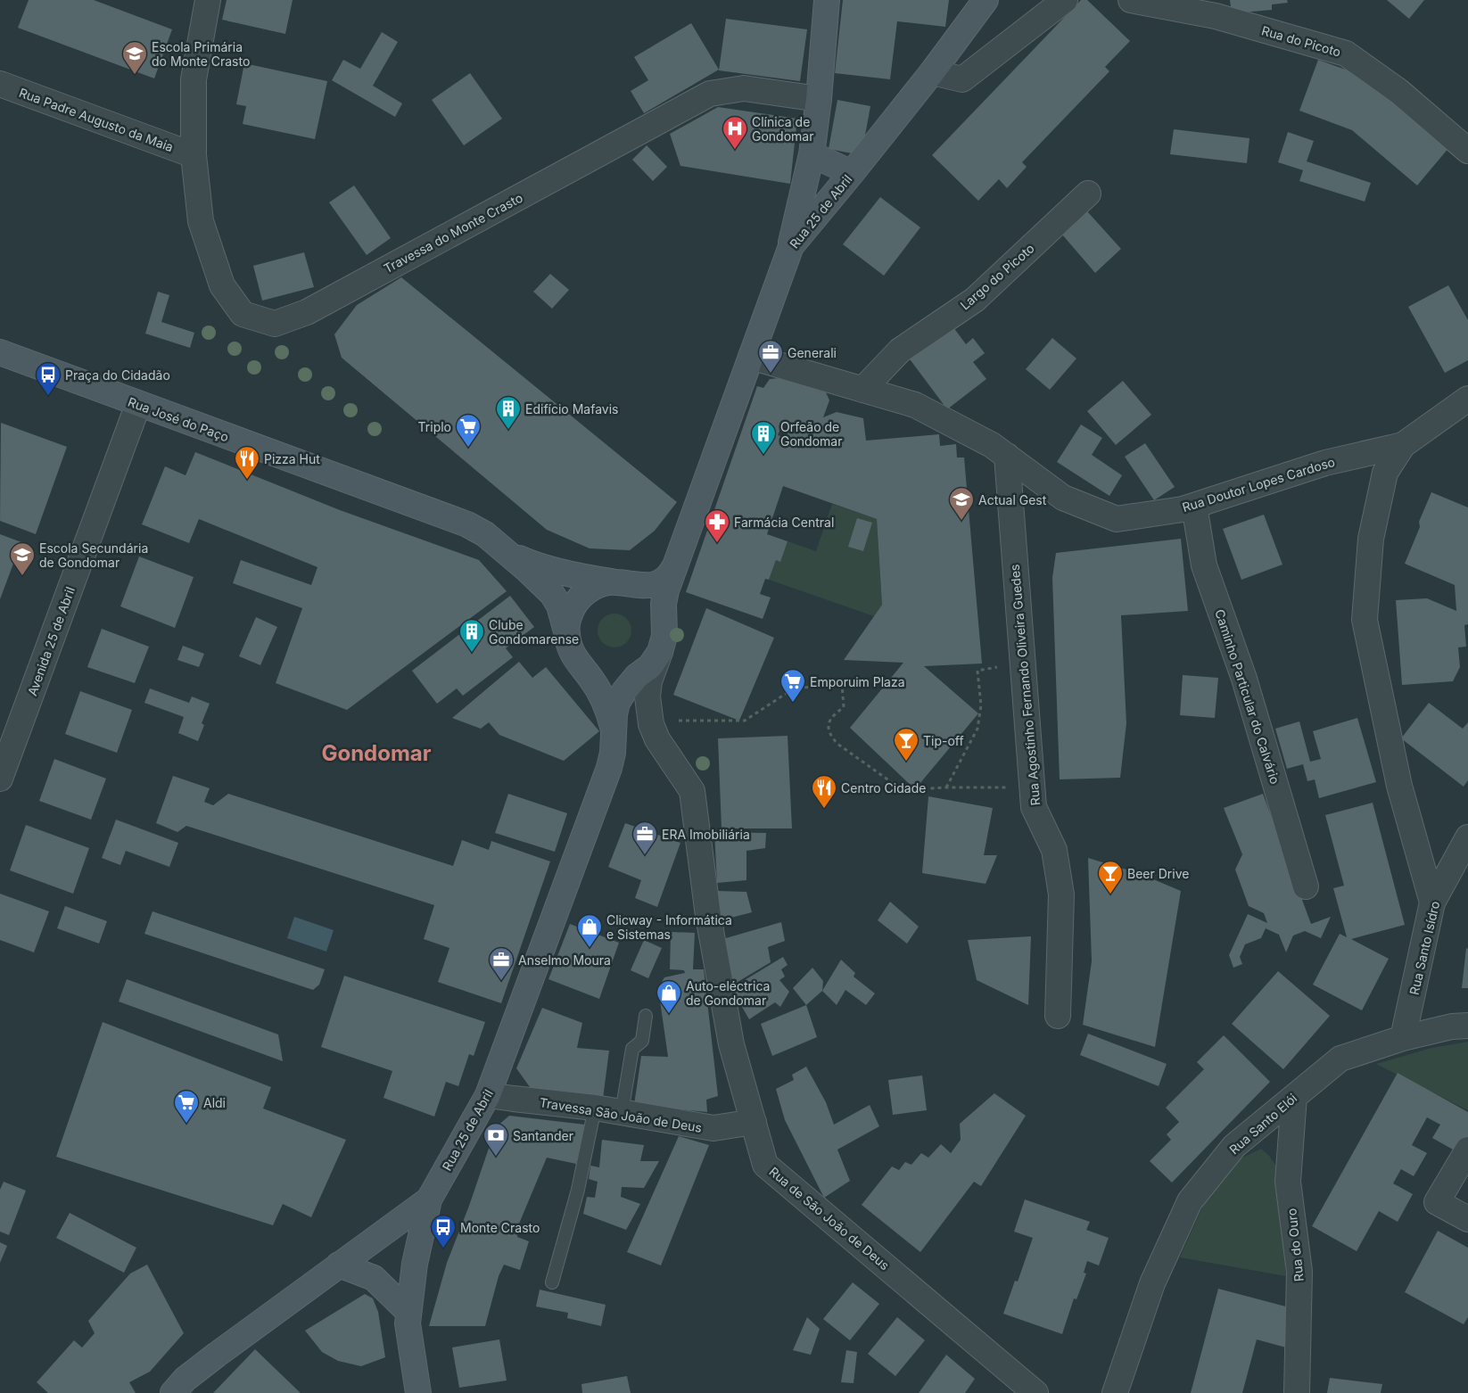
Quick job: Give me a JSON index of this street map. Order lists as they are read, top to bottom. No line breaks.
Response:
{"streets":{"main road":["Rua 25 de Abril","Rua José do Paço"],"street":["Rua do Picoto","Rua Padre Augusto da Maia","Travessa do Monte Crasto","Largo do Picoto","Rua Doutor Lopes Cardoso","Avenida 25 de Abril","Rua Agostinho Fernando Oliveira Guedes","Caminho Particular do Calvário","Rua Santo Isídro","Travessa São João de Deus","Rua Santo Elói","Rua de São João de Deus","Rua do Ouro"]},"crossings":[["Rua Padre Augusto da Maia","Travessa do Monte Crasto"],["Rua 25 de Abril","Rua José do Paço"],["Rua 25 de Abril","Rua Doutor Lopes Cardoso"],["Rua 25 de Abril","Travessa São João de Deus"],["Rua 25 de Abril","Rua de São João de Deus"],["Largo do Picoto","Rua Doutor Lopes Cardoso"],["Rua José do Paço","Avenida 25 de Abril"],["Rua José do Paço","Rua de São João de Deus"],["Rua Doutor Lopes Cardoso","Rua Agostinho Fernando Oliveira Guedes"],["Rua Doutor Lopes Cardoso","Caminho Particular do Calvário"],["Rua Santo Isídro","Rua Santo Elói"],["Travessa São João de Deus","Rua de São João de Deus"],["Rua Santo Elói","Rua do Ouro"]],"districts":["Gondomar"],"places":{"school or university":["Escola Primária do Monte Crasto","Actual Gest","Escola Secundária de Gondomar"],"hospital":["Clínica de Gondomar"],"office":["Generali","ERA Imobiliária","Anselmo Moura"],"bus stop":["Praça do Cidadão","Monte Crasto"],"building":["Edifício Mafavis","Orfeão de Gondomar","Clube Gondomarense"],"supermarket":["Triplo","Emporuim Plaza","Aldi"],"restaurant":["Pizza Hut","Centro Cidade"],"pharmacy":["Farmácia Central"],"bar":["Tip-off","Beer Drive"],"shop":["Clicway - Informática e Sistemas","Auto-eléctrica de Gondomar"],"bank":["Santander"]}}
